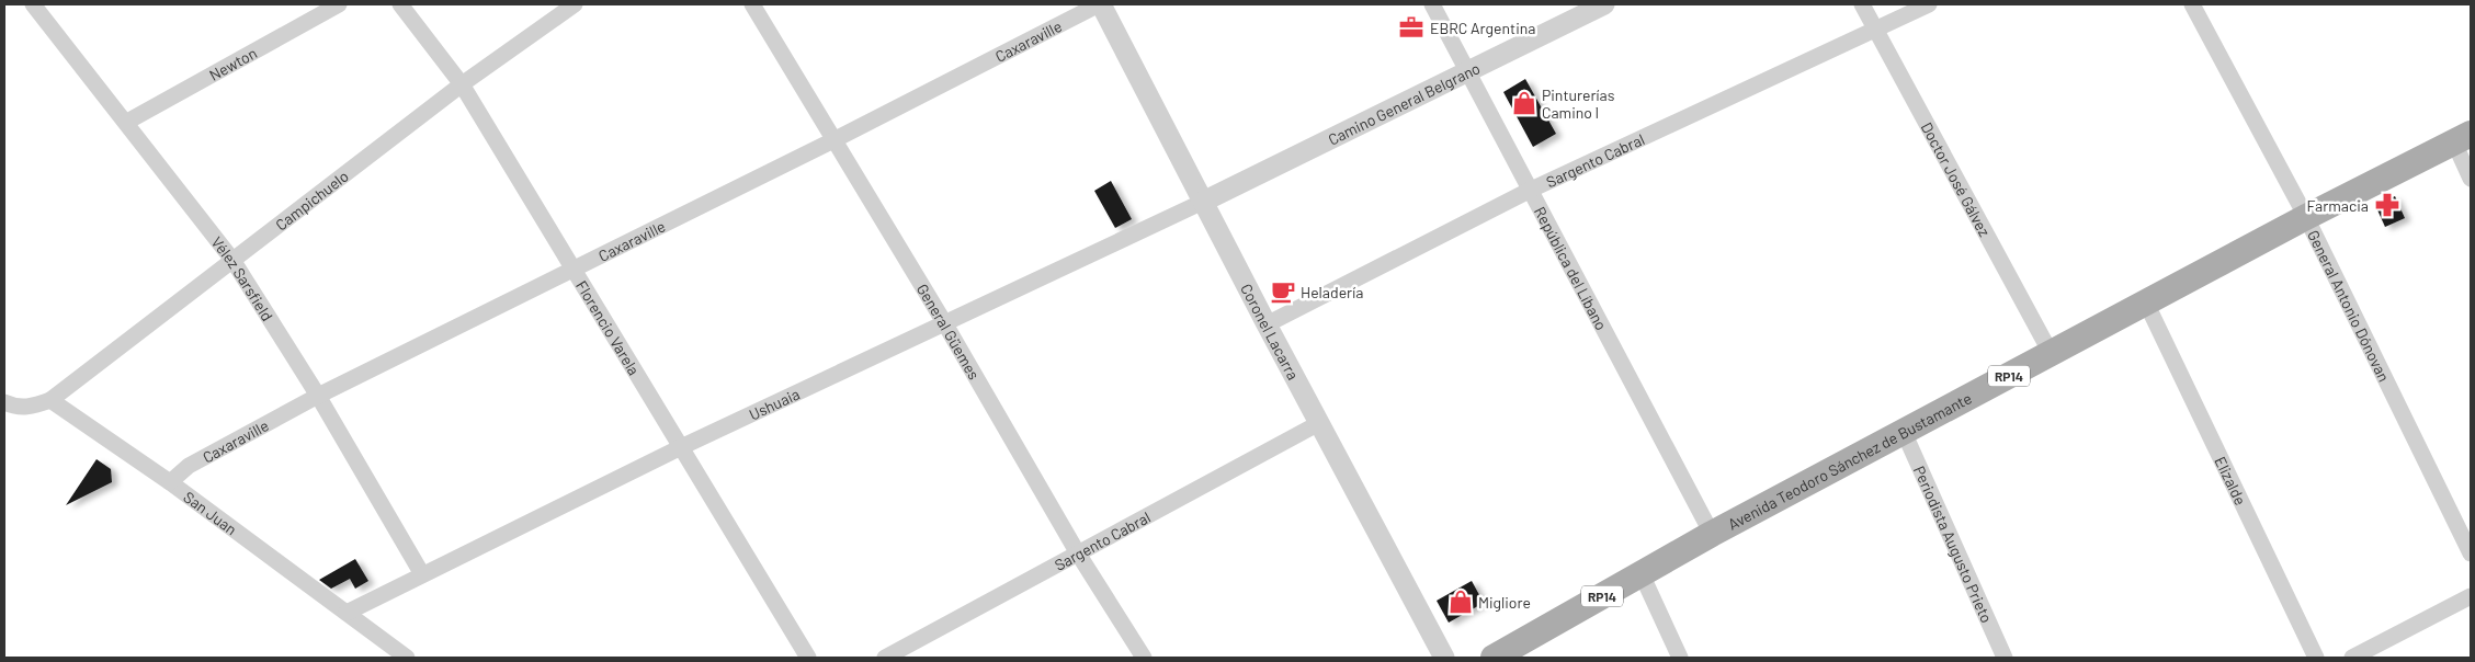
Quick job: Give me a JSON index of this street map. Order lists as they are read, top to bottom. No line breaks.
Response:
{"streets":{"main road":["RP14","Avenida Teodoro Sánchez de Bustamante"],"street":["Caxaraville","Newton","Camino General Belgrano","Sargento Cabral","Doctor José Gálvez","Campichuelo","República del Líbano","Vélez Sarsfield","General Antonio Dónovan","Florencio Varela","General Güemes","Coronel Lacarra","Ushuaia","Elizalde","San Juan","Periodista Augusto Prieto"]},"crossings":[["Caxaraville","Vélez Sarsfield"],["Caxaraville","Florencio Varela"],["Caxaraville","General Güemes"],["Caxaraville","Coronel Lacarra"],["Caxaraville","San Juan"],["Newton","Vélez Sarsfield"],["Camino General Belgrano","República del Líbano"],["Camino General Belgrano","Coronel Lacarra"],["Camino General Belgrano","Ushuaia"],["Sargento Cabral","Doctor José Gálvez"],["Sargento Cabral","República del Líbano"],["Sargento Cabral","General Güemes"],["Sargento Cabral","Coronel Lacarra"],["Doctor José Gálvez","Avenida Teodoro Sánchez de Bustamante"],["Campichuelo","Vélez Sarsfield"],["Campichuelo","Florencio Varela"],["Campichuelo","San Juan"],["República del Líbano","Avenida Teodoro Sánchez de Bustamante"],["Vélez Sarsfield","Ushuaia"],["General Antonio Dónovan","Avenida Teodoro Sánchez de Bustamante"],["Florencio Varela","Ushuaia"],["General Güemes","Ushuaia"],["Coronel Lacarra","Ushuaia"],["Ushuaia","San Juan"],["Avenida Teodoro Sánchez de Bustamante","Elizalde"],["Avenida Teodoro Sánchez de Bustamante","Periodista Augusto Prieto"]],"places":{"office":["EBRC Argentina"],"shop":["Pinturerías Camino I","Migliore"],"pharmacy":["Farmacia"],"cafe":["Heladería"]}}
